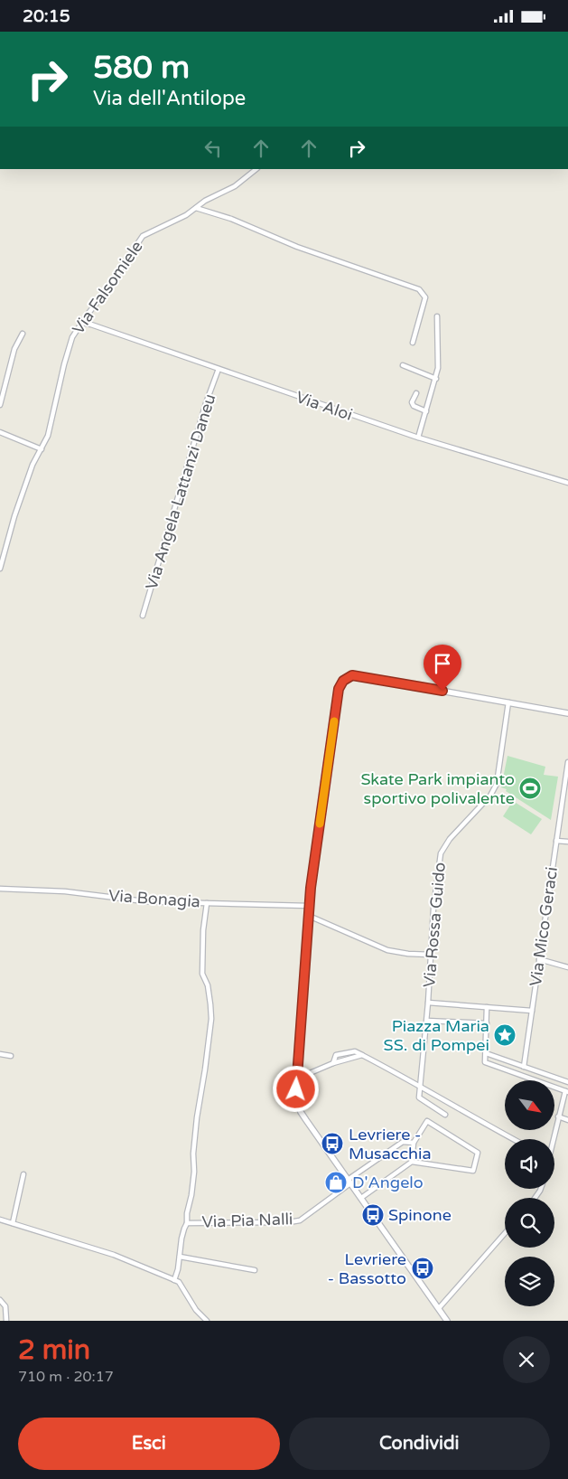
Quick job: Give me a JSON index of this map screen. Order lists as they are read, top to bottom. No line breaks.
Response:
{"streets":{"street":["Via Falsomiele","Via Aloi","Via Angela Lattanzi Daneu","Via Bonagia","Via Rossa Guido","Via Mico Geraci","Via Pia Nalli"]},"crossings":[["Via Falsomiele","Via Aloi"],["Via Aloi","Via Angela Lattanzi Daneu"]],"places":{"sports":["Skate Park impianto sportivo polivalente"],"place":["Piazza Maria SS. di Pompei"],"bus stop":["Levriere - Musacchia","Spinone","Levriere - Bassotto"],"shop":["D'Angelo"]},"north":"bottom right","page":{"status":"20:15","turn":["580 m","Via dell'Antilope"],"heading":["2 min","710 m · 20:17"],"buttons":["Esci","Condividi"]}}
